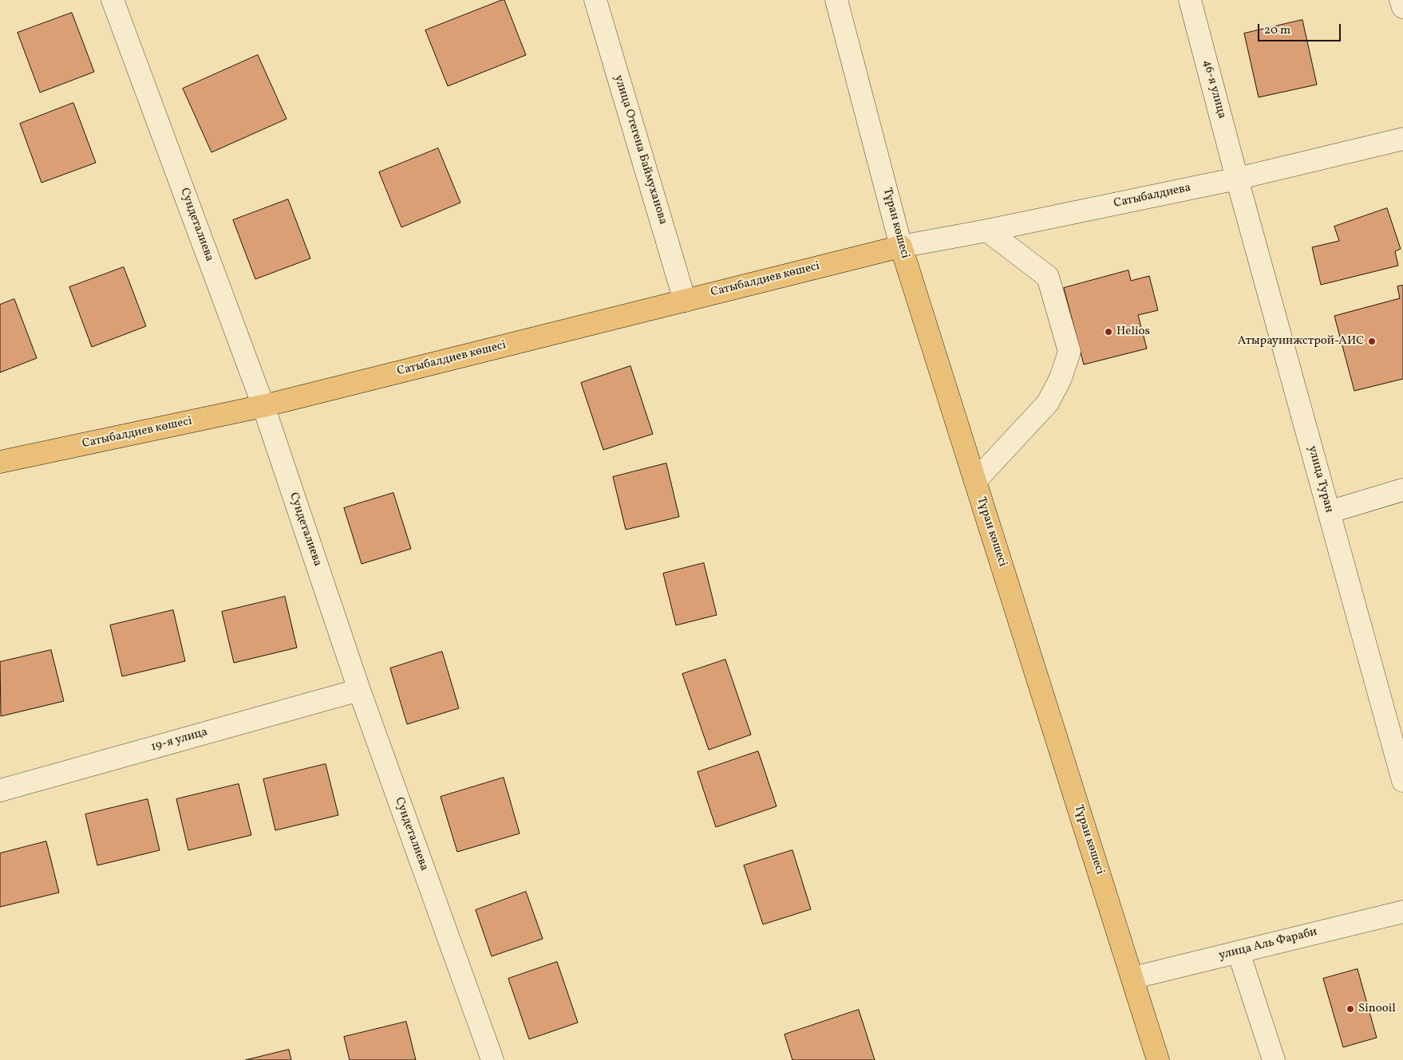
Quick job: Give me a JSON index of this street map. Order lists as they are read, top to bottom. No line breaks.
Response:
{"streets":{"main road":["Тұран көшесі","Сатыбалдиев көшесі"],"street":["46-я улица","улица Отегена Баймуханова","Сатыбалдиева","Сундеталиева","улица Туран","19-я улица","улица Аль Фараби"]},"crossings":[["46-я улица","Сатыбалдиева"],["46-я улица","улица Туран"],["улица Отегена Баймуханова","Сатыбалдиев көшесі"],["Сатыбалдиева","Тұран көшесі"],["Сатыбалдиева","Сатыбалдиев көшесі"],["Сатыбалдиева","улица Туран"],["Тұран көшесі","Сатыбалдиев көшесі"],["Тұран көшесі","улица Аль Фараби"],["Сундеталиева","Сатыбалдиев көшесі"],["Сундеталиева","19-я улица"]],"places":["Helios","Атырауинжстрой-АИС","Sinooil"],"scale_bar":"20 m"}
